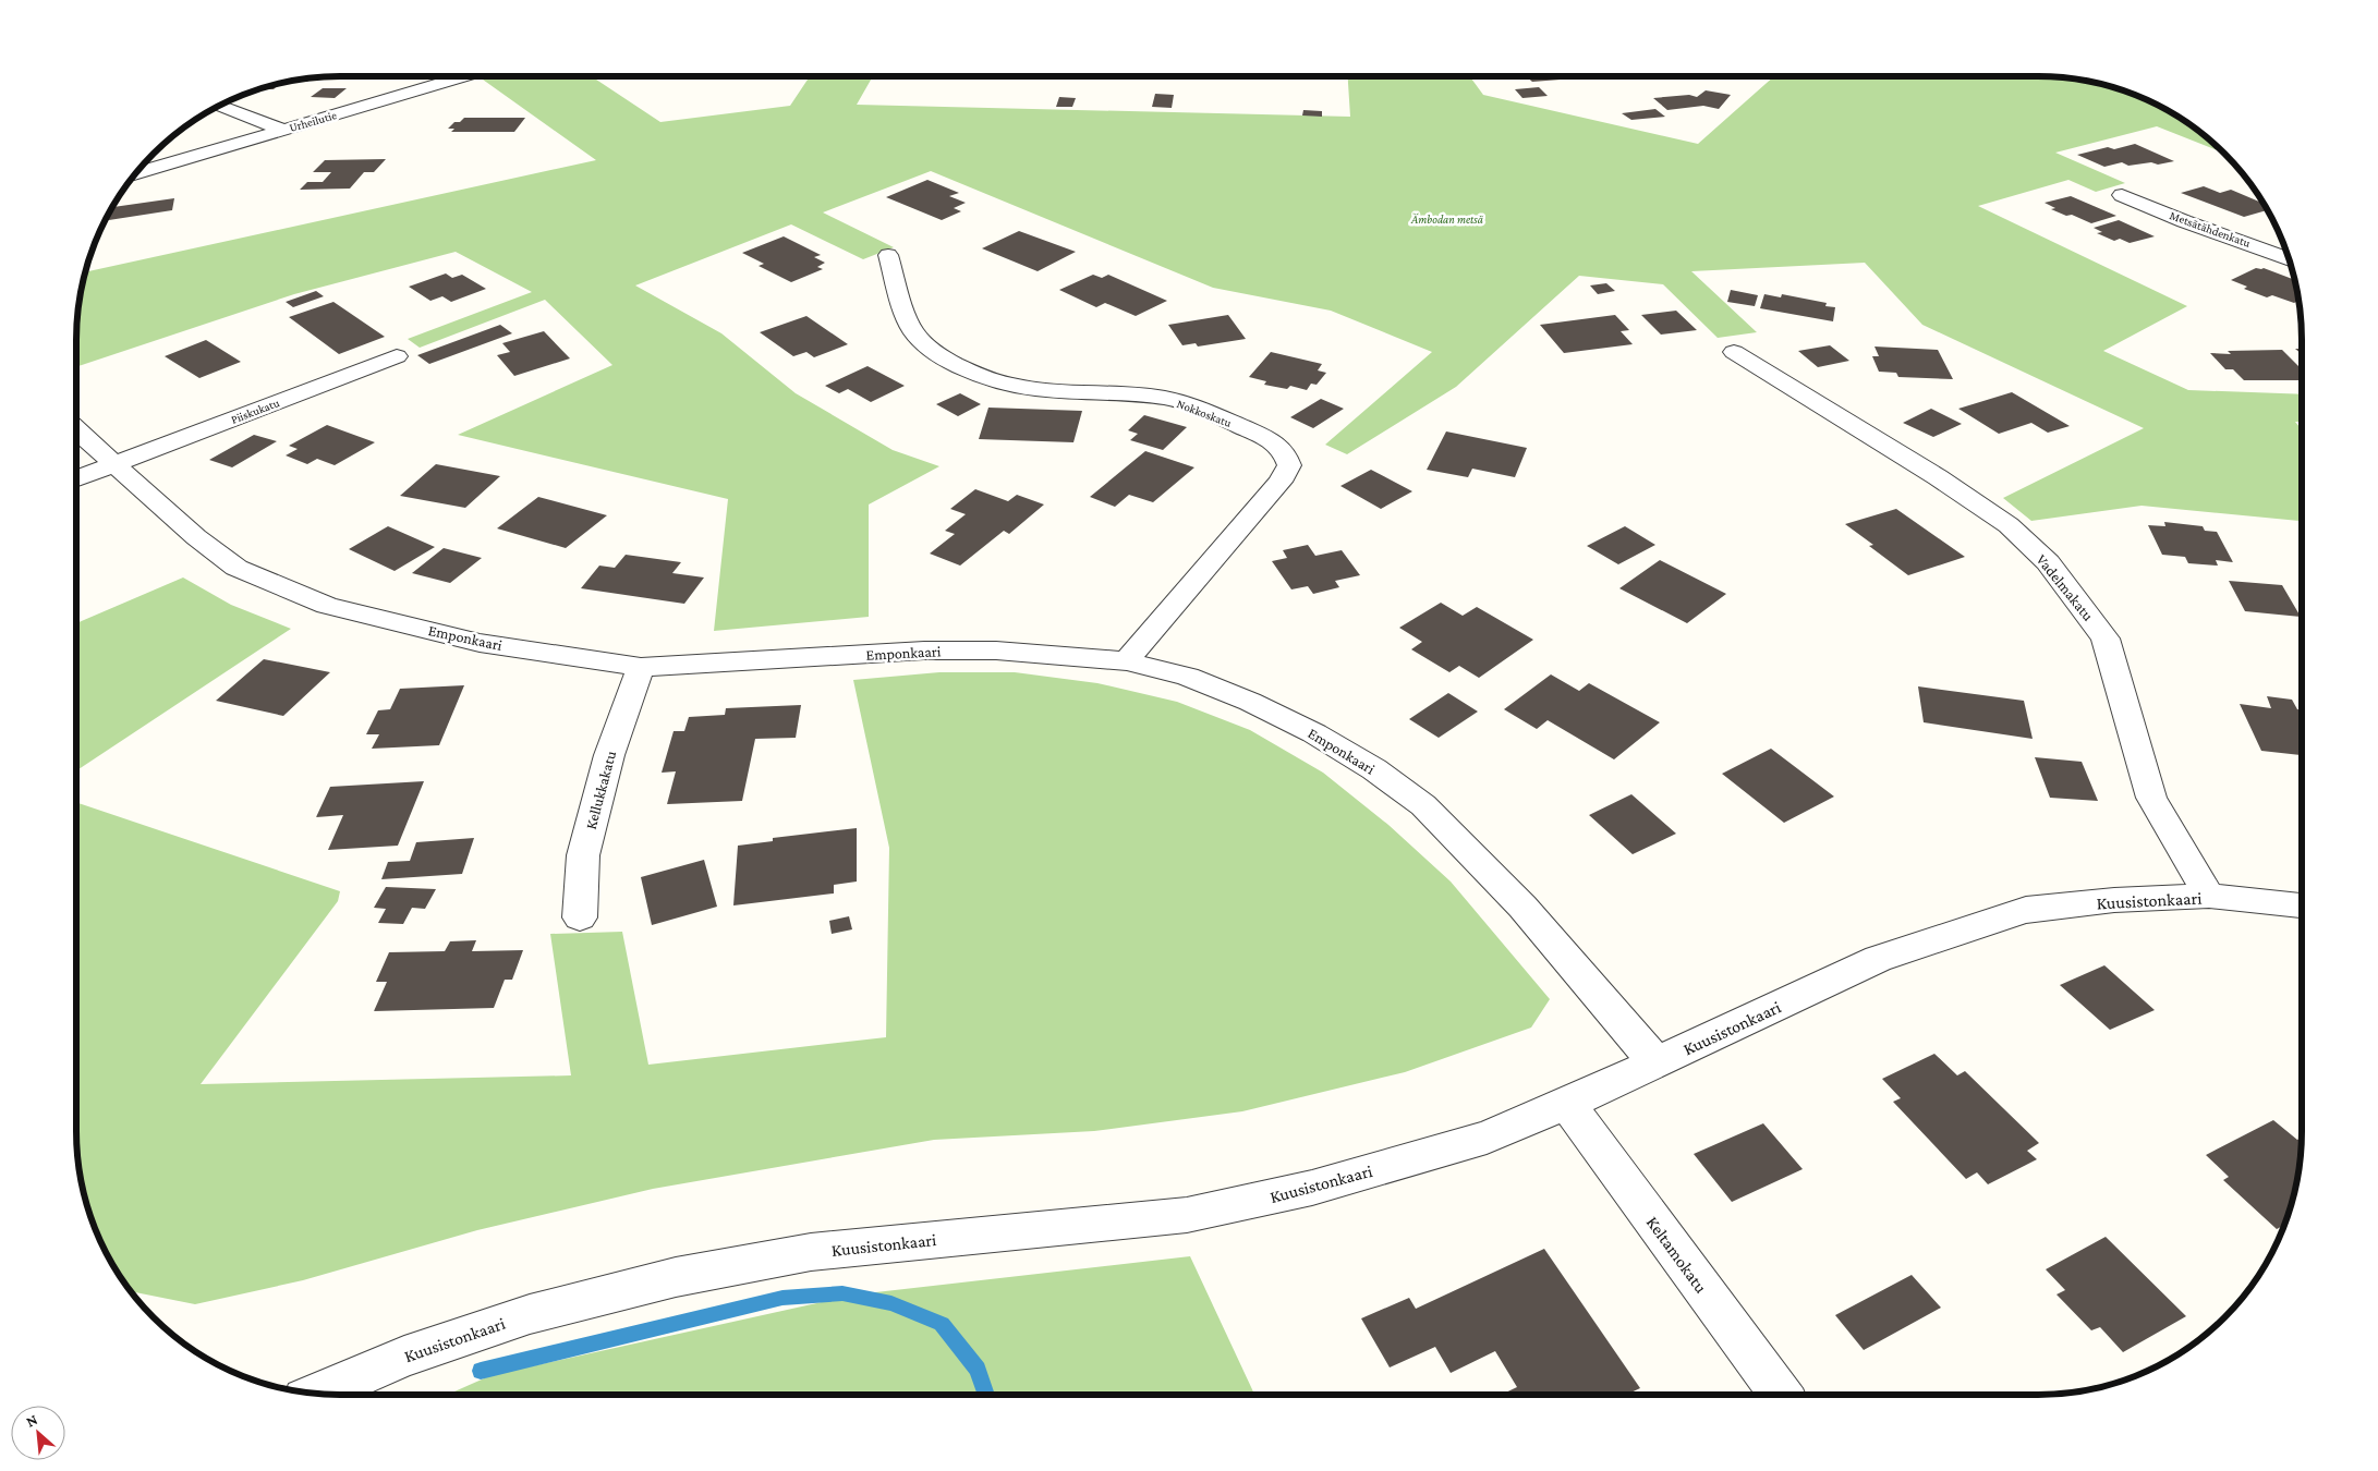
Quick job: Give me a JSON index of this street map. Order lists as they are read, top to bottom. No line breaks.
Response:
{"streets":{"street":["Urheilutie","Metsätähdenkatu","Piiskukatu","Nokkoskatu","Vadelmakatu","Emponkaari","Kellukkakatu","Kuusistonkaari","Keltamokatu"]},"crossings":[["Piiskukatu","Emponkaari"],["Nokkoskatu","Emponkaari"],["Vadelmakatu","Kuusistonkaari"],["Emponkaari","Kellukkakatu"],["Emponkaari","Kuusistonkaari"],["Kuusistonkaari","Keltamokatu"]],"parks":["Ämbodan metsä"],"north":"top left"}
